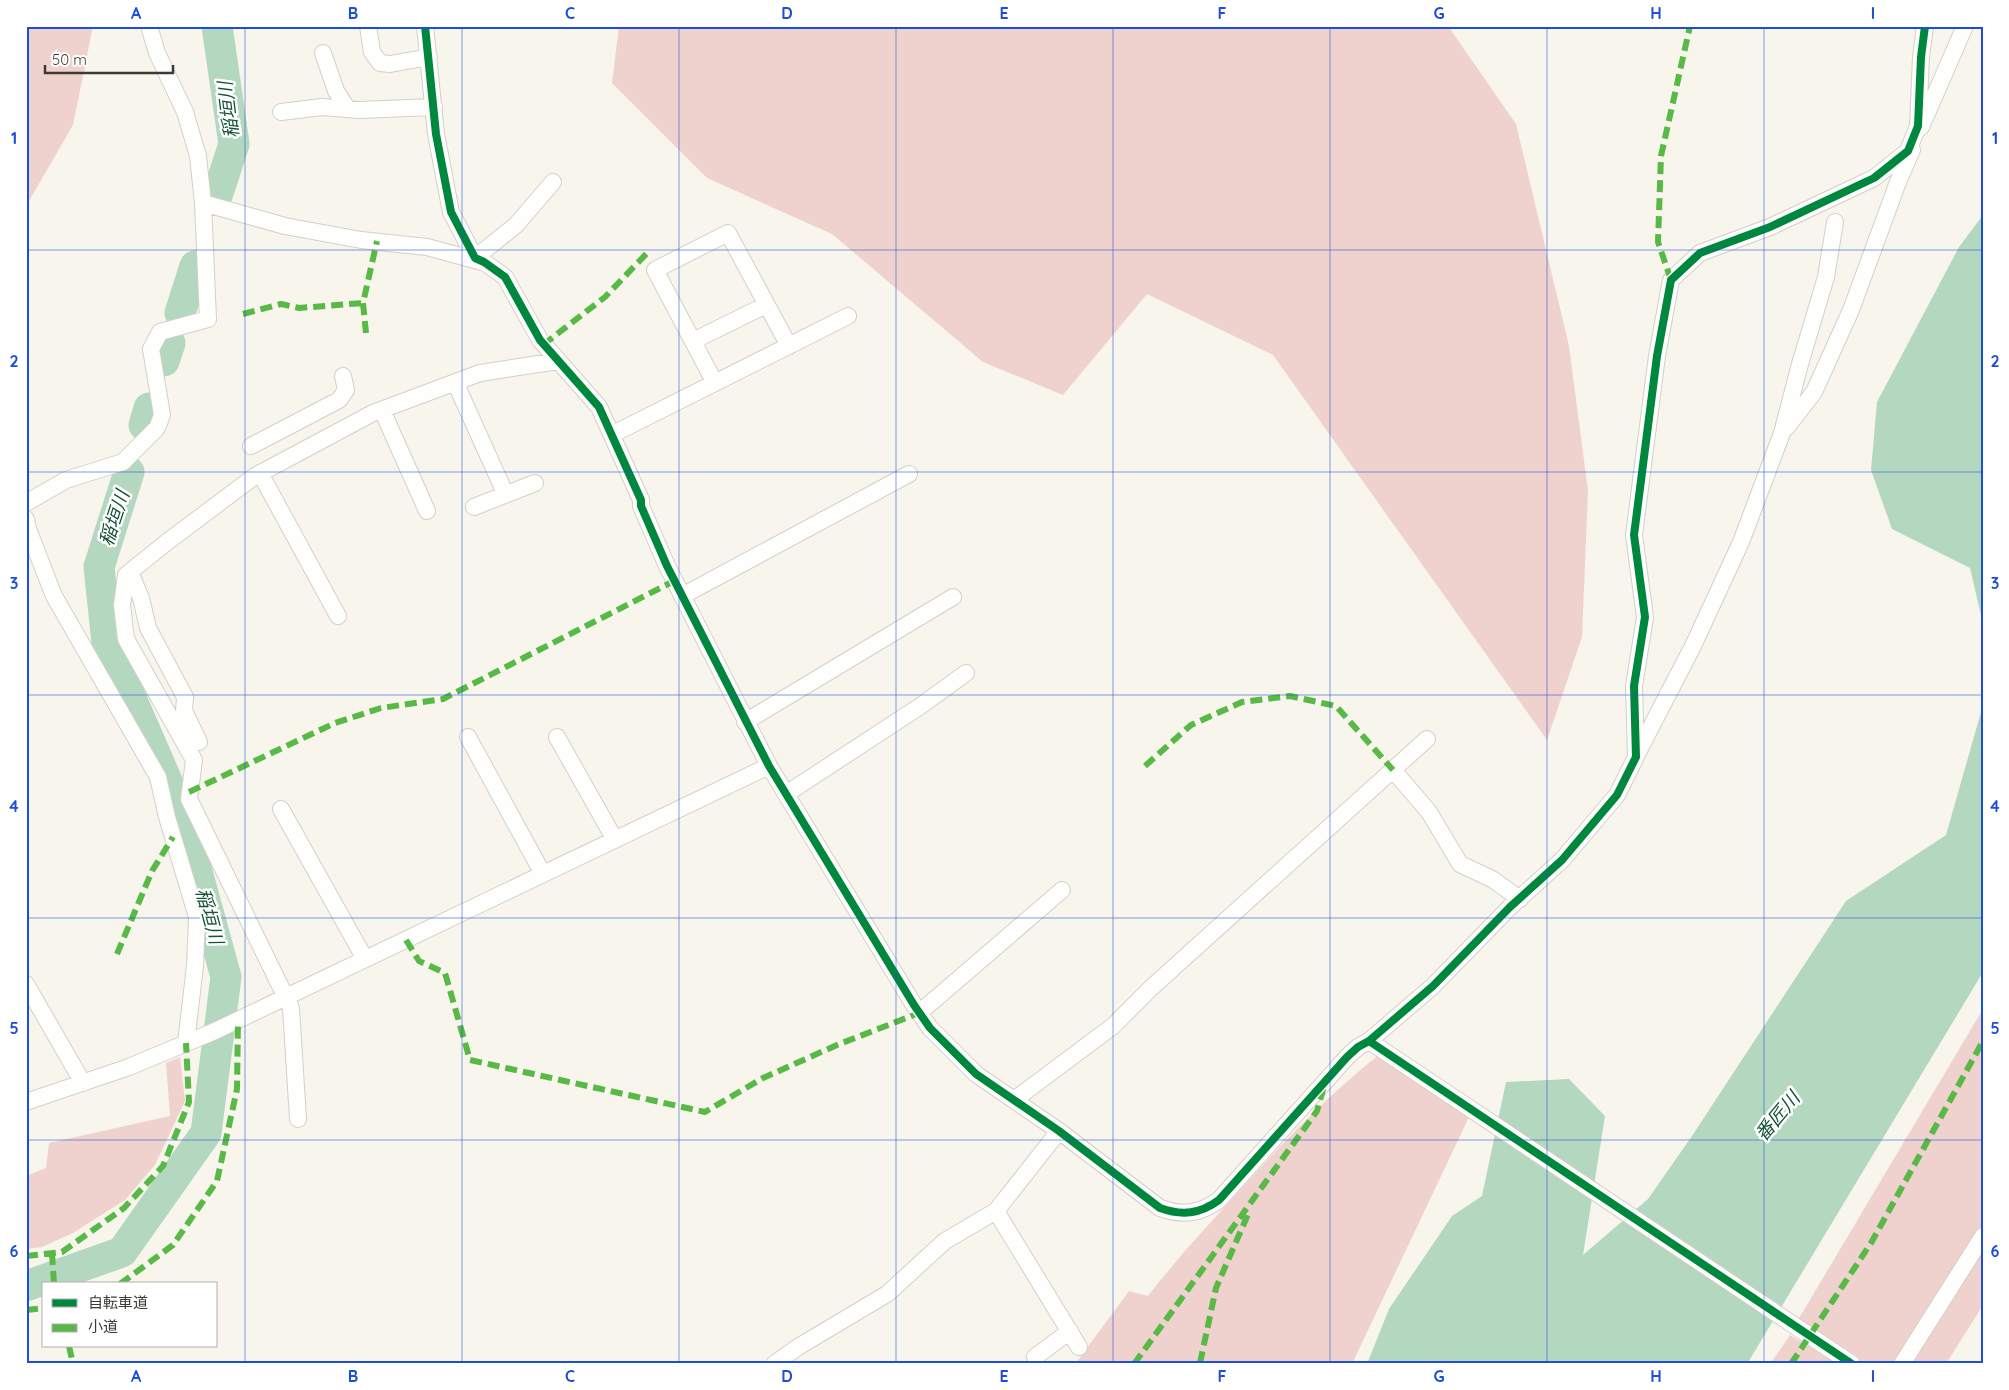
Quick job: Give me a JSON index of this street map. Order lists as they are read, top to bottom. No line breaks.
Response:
{"water":["稲垣川","番匠川"],"legend":["自転車道","小道"],"scale_bar":"50 m","grid":{"columns":["A","B","C","D","E","F","G","H","I"],"rows":["1","2","3","4","5","6"]}}
